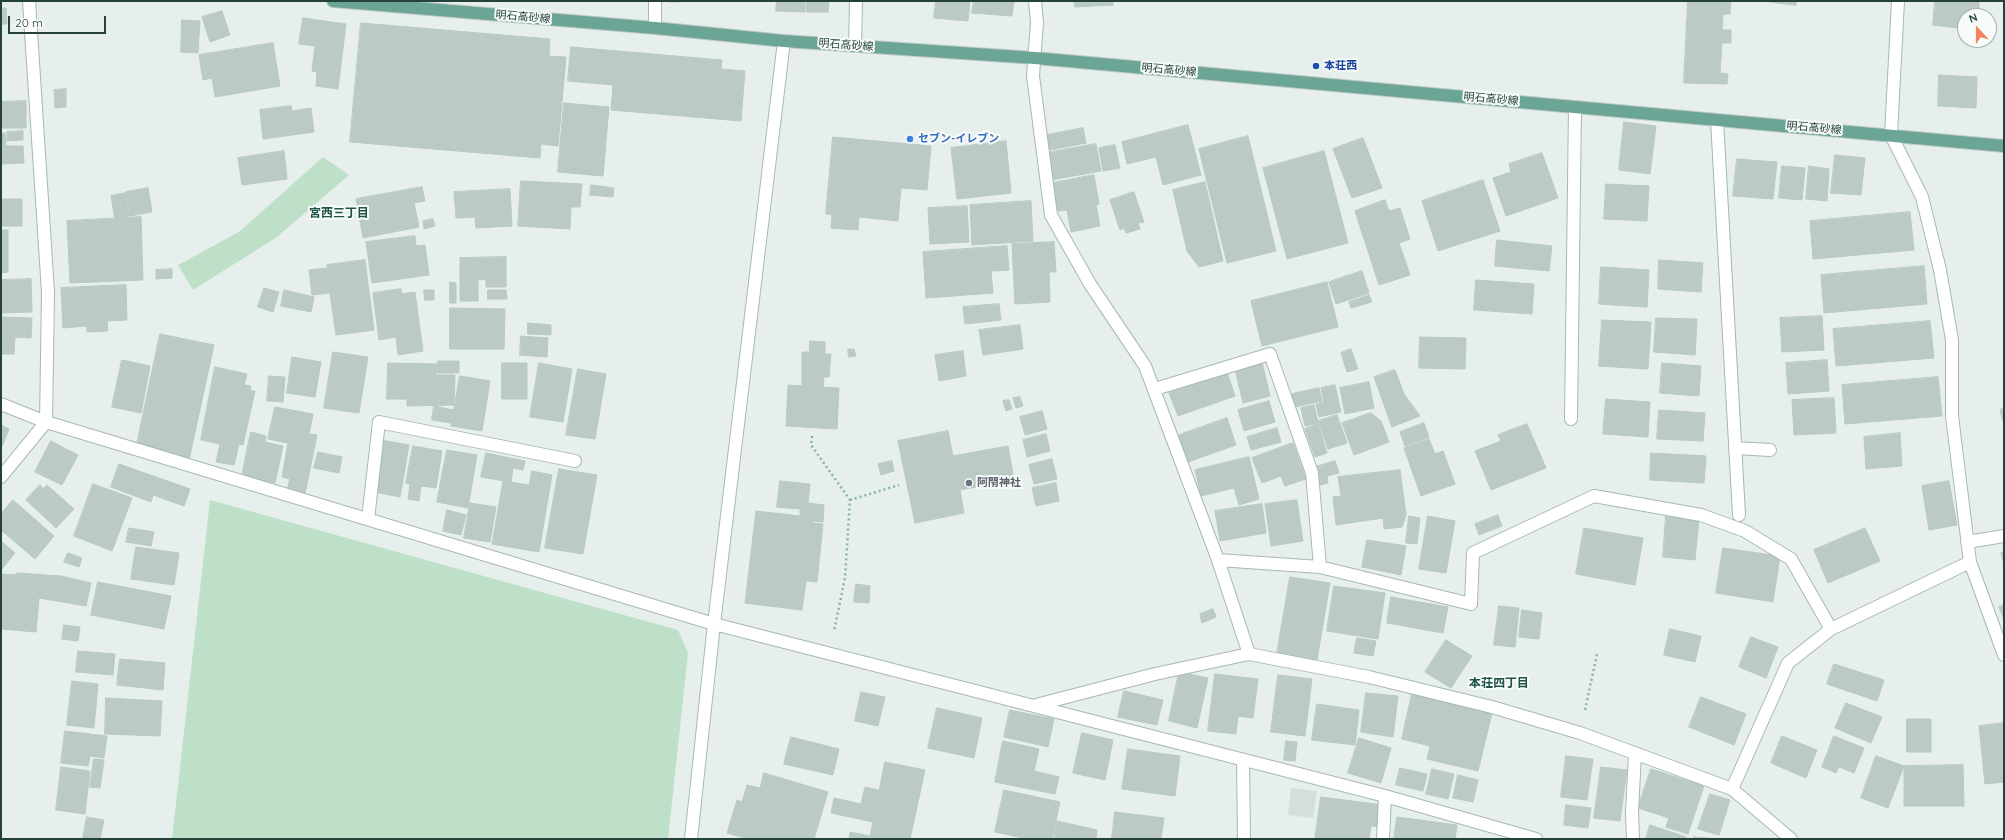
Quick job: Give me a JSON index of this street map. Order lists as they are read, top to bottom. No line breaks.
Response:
{"streets":{"main road":["明石高砂線"]},"districts":["宮西三丁目","本荘四丁目"],"places":["本荘西","セブン-イレブン","阿閇神社"],"scale_bar":"20 m","north":"top"}
